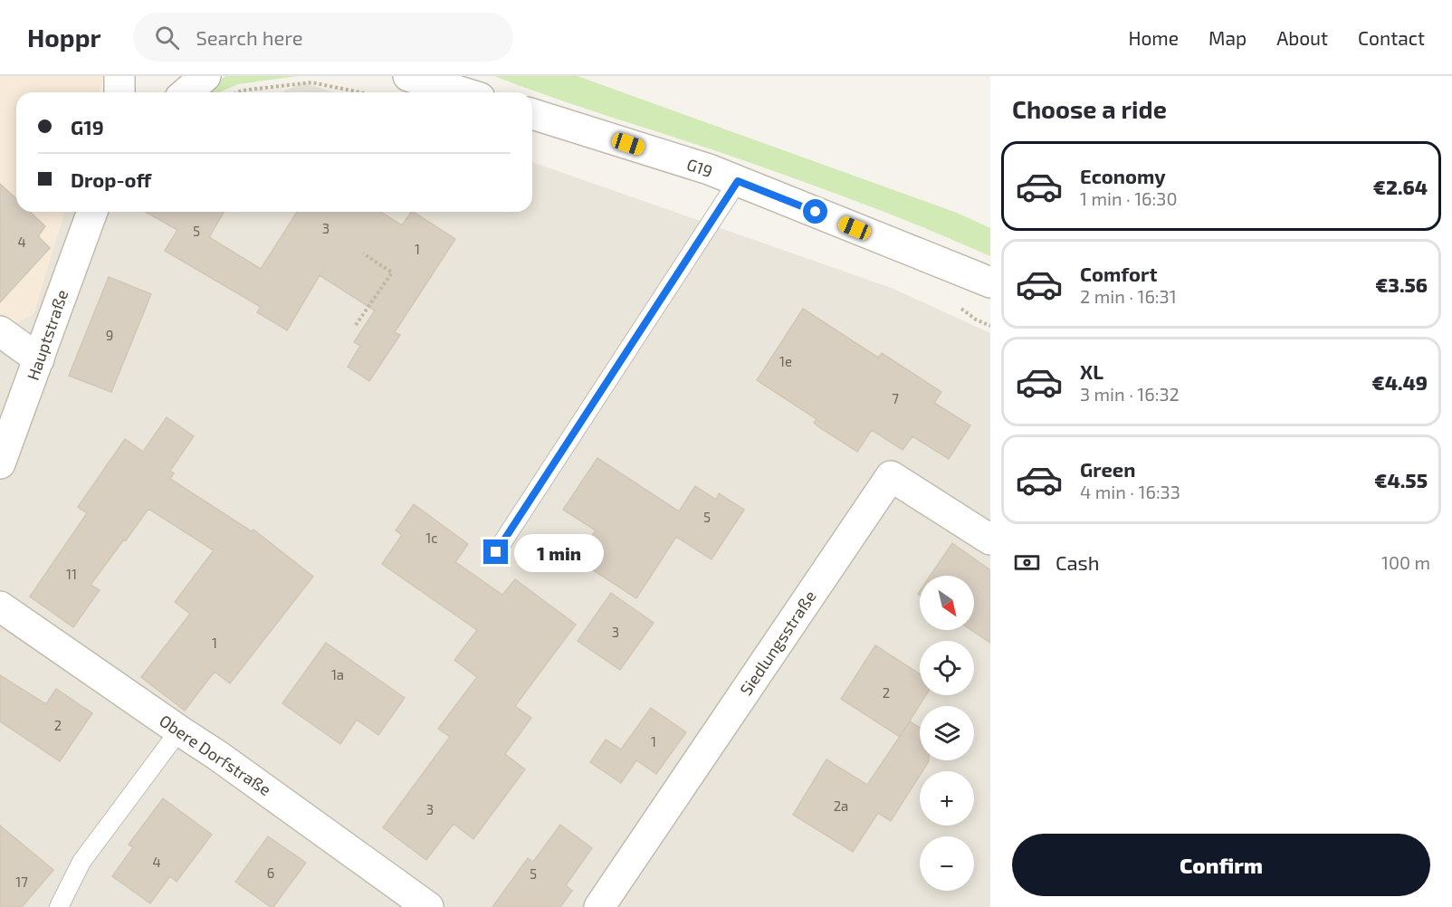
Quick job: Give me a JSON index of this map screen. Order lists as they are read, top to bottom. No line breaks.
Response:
{"streets":{"street":["G19","Hauptstraße","Siedlungsstraße","Obere Dorfstraße"]},"house_numbers":["3","5","4","1","9","1e","7","5","1c","11","3","1","1a","2","2","1","2a","3","4","6","5","17"],"north":"bottom right","page":{"header":"Hoppr","search":"Search here","nav":["Home","Map","About","Contact"],"heading":"Choose a ride","banner":["G19","Drop-off"],"list":[{"name":"Economy","note":"1 min · 16:30","value":"€2.64"},{"name":"Comfort","note":"2 min · 16:31","value":"€3.56"},{"name":"XL","note":"3 min · 16:32","value":"€4.49"},{"name":"Green","note":"4 min · 16:33","value":"€4.55"}],"pay":["Cash","100 m"],"bubble":"1 min","map_buttons":["+","−"],"buttons":"Confirm"}}
